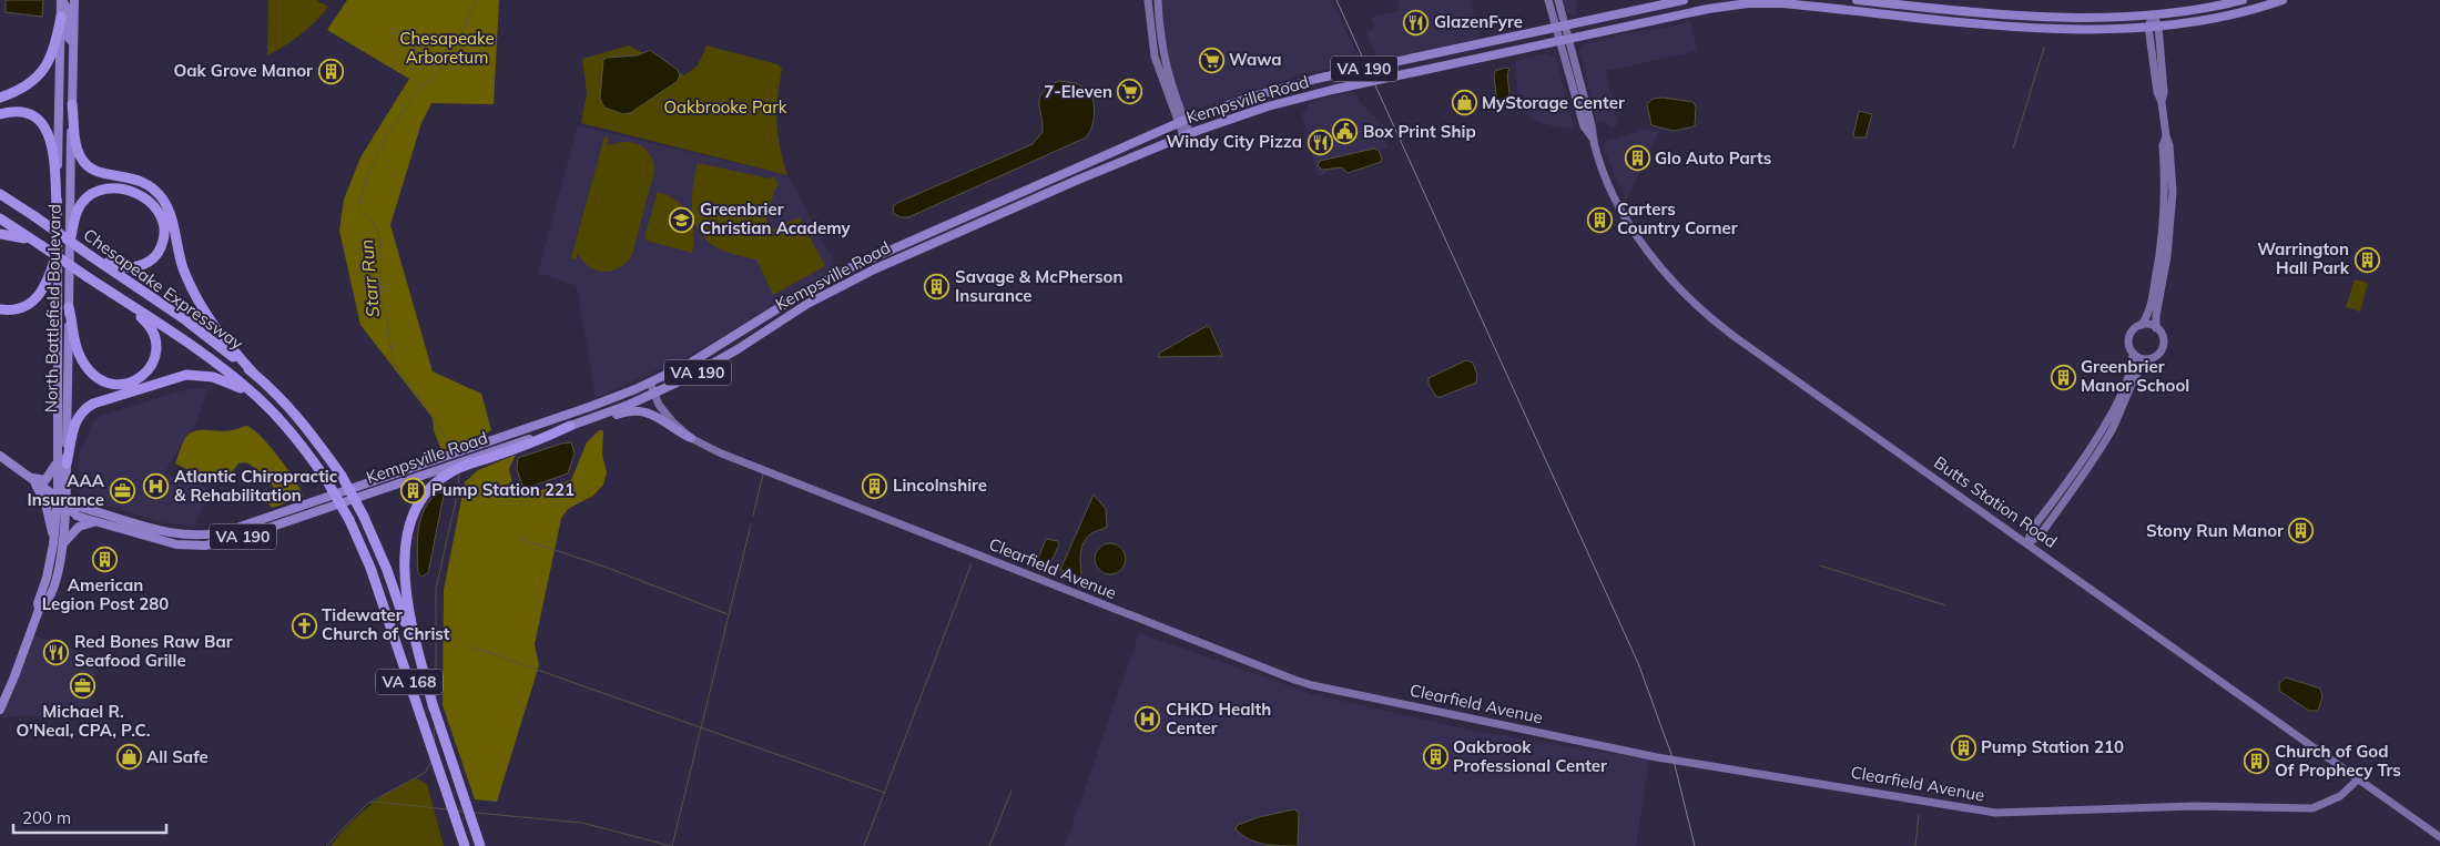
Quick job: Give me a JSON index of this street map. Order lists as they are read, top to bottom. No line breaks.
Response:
{"streets":{"highway":["Chesapeake Expressway","VA 168"],"main road":["VA 190","Kempsville Road","North Battlefield Boulevard"],"street":["Butts Station Road","Clearfield Avenue"]},"crossings":[["VA 190","Kempsville Road"],["VA 190","North Battlefield Boulevard"],["Kempsville Road","North Battlefield Boulevard"],["Kempsville Road","Butts Station Road"],["Kempsville Road","Clearfield Avenue"],["Butts Station Road","Clearfield Avenue"]],"water":["Starr Run"],"parks":["Chesapeake Arboretum","Oakbrooke Park"],"places":{"restaurant":["GlazenFyre","Windy City Pizza","Red Bones Raw Bar Seafood Grille"],"supermarket":["Wawa","7-Eleven"],"building":["Oak Grove Manor","Glo Auto Parts","Carters Country Corner","Warrington Hall Park","Savage & McPherson Insurance","Greenbrier Manor School","Lincolnshire","Pump Station 221","Stony Run Manor","American Legion Post 280","Pump Station 210","Oakbrook Professional Center","Church of God Of Prophecy Trs"],"shop":["MyStorage Center","All Safe"],"public building":["Box Print Ship"],"school or university":["Greenbrier Christian Academy"],"hospital":["Atlantic Chiropractic & Rehabilitation","CHKD Health Center"],"office":["AAA Insurance","Michael R. O'Neal, CPA, P.C."],"church":["Tidewater Church of Christ"]},"scale_bar":"200 m"}
